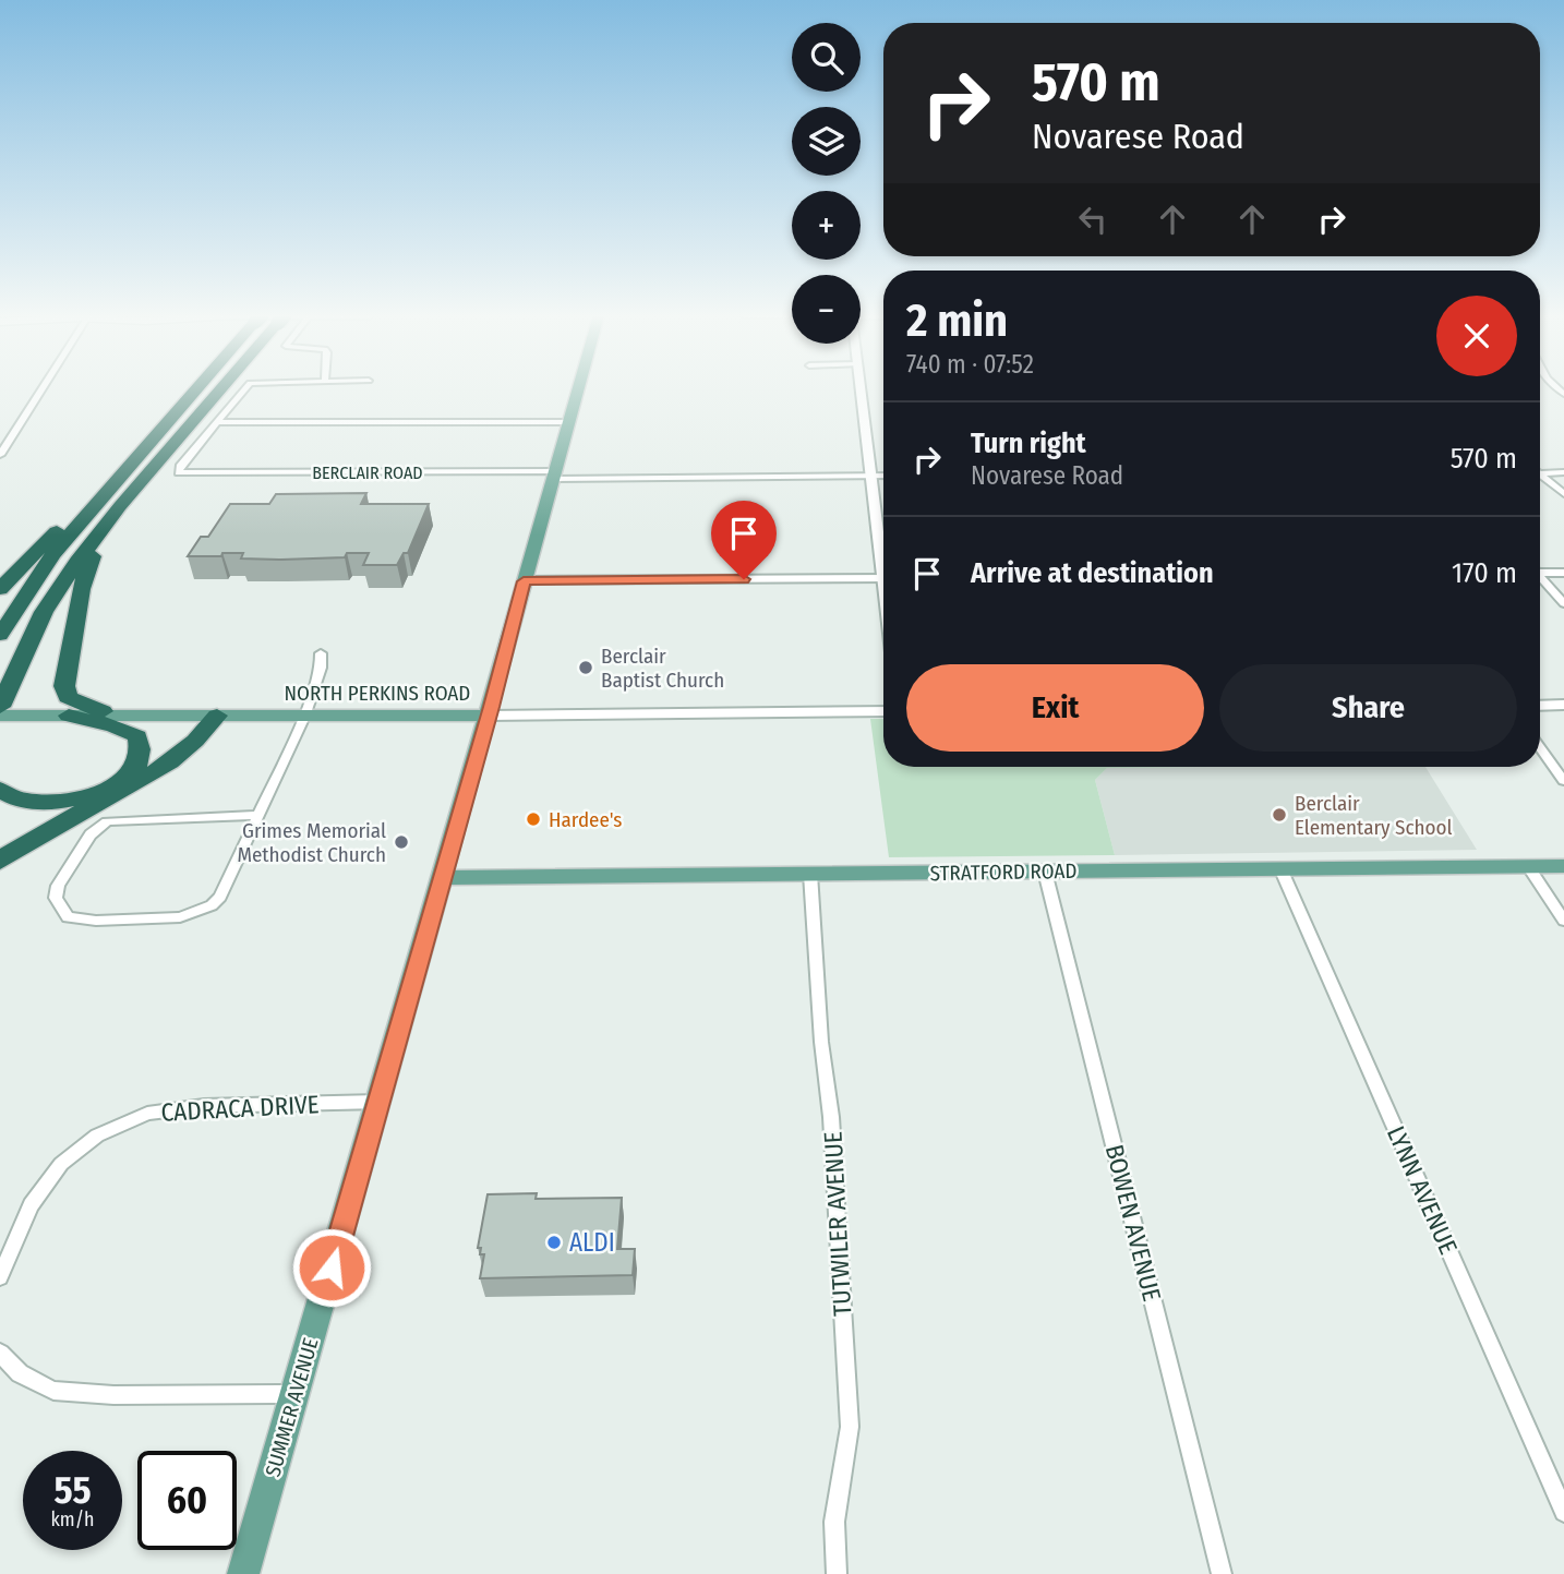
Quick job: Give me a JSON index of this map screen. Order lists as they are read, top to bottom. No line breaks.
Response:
{"streets":{"main road":["NORTH PERKINS ROAD","STRATFORD ROAD","SUMMER AVENUE"],"street":["BERCLAIR ROAD","CADRACA DRIVE","LYNN AVENUE","BOWEN AVENUE","TUTWILER AVENUE"]},"crossings":[["BERCLAIR ROAD","SUMMER AVENUE"],["NORTH PERKINS ROAD","SUMMER AVENUE"],["STRATFORD ROAD","LYNN AVENUE"],["STRATFORD ROAD","BOWEN AVENUE"],["STRATFORD ROAD","TUTWILER AVENUE"],["STRATFORD ROAD","SUMMER AVENUE"],["CADRACA DRIVE","SUMMER AVENUE"]],"places":["Berclair Baptist Church","Berclair Elementary School","Hardee's","Grimes Memorial Methodist Church","ALDI"],"page":{"map_buttons":["+","−"],"turn":["570 m","Novarese Road"],"heading":["2 min","740 m · 07:52"],"list":[{"name":"Turn right","note":"Novarese Road","value":"570 m"},{"name":"Arrive at destination","value":"170 m"}],"buttons":["Exit","Share"],"speed":"55 km/h","limit":"60"}}
